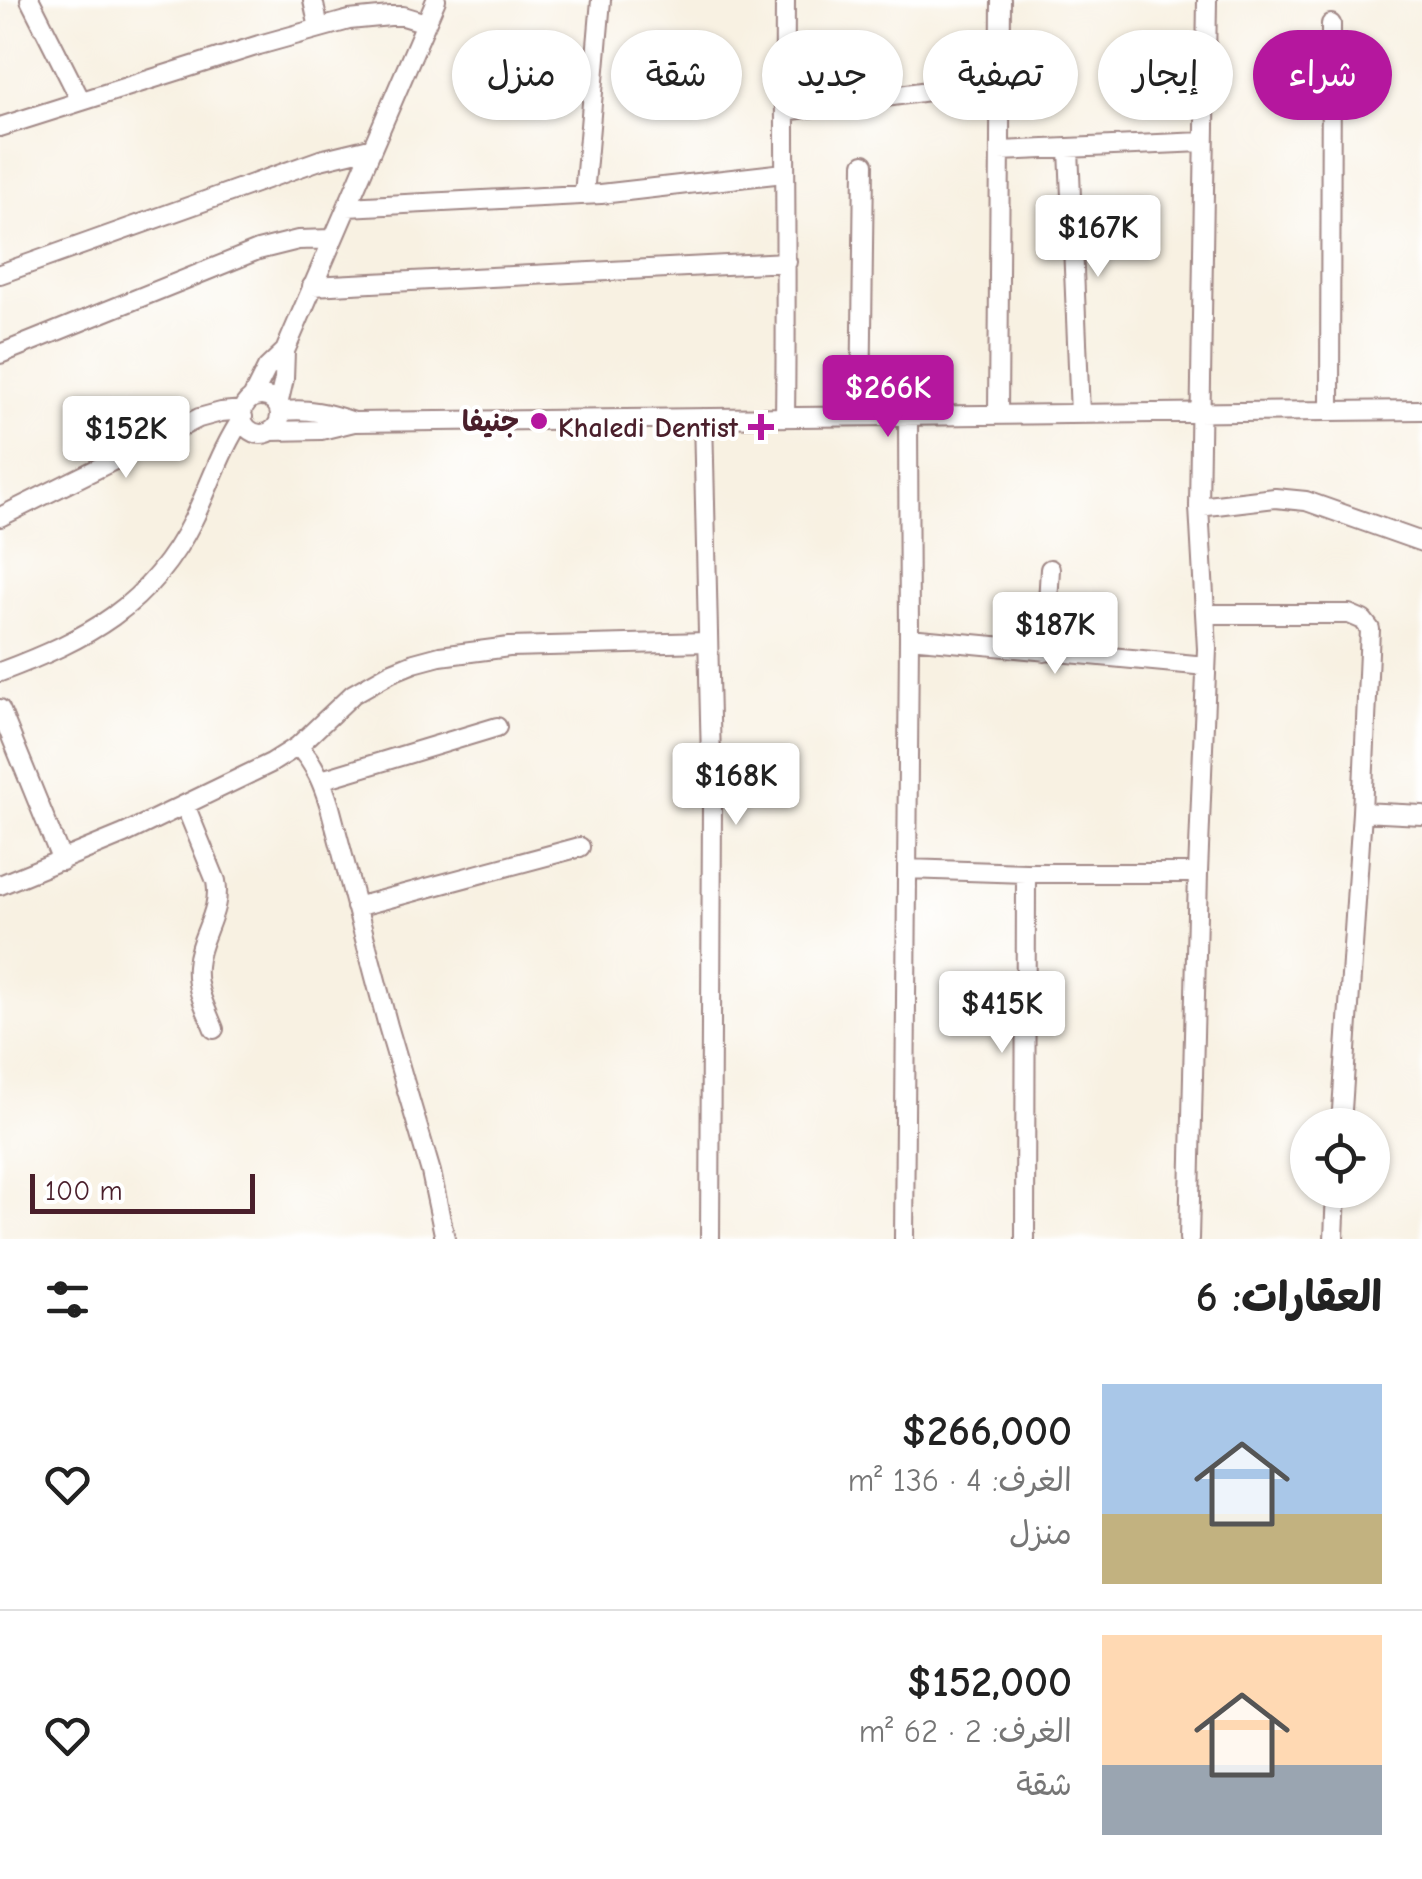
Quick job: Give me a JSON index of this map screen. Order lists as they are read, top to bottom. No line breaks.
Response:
{"places":{"other":["جنيفا"],"health":["Khaledi Dentist"]},"scale_bar":"100 m","page":{"chip":["شراء","إيجار","تصفية","جديد","شقة","منزل"],"price":["$167K","$266K","$152K","$187K","$168K","$415K"],"scale":"100 m","heading":"العقارات: 6","list":[{"name":"$266,000","note":"الغرف: 4 · 136 m² · منزل"},{"name":"$152,000","note":"الغرف: 2 · 62 m² · شقة"}]}}
